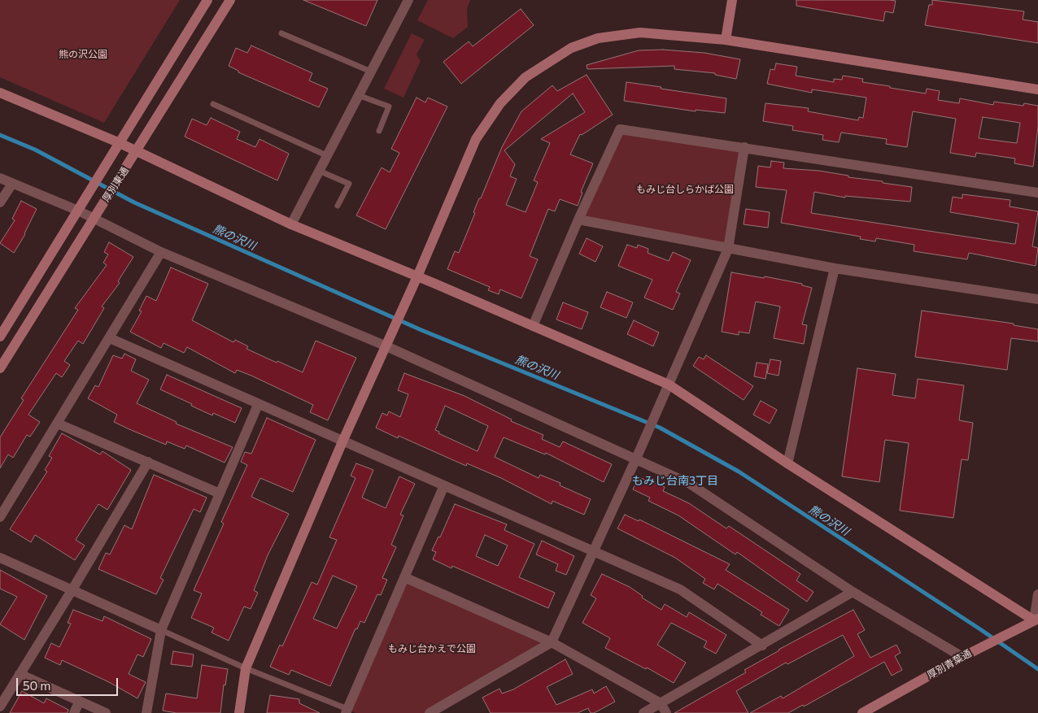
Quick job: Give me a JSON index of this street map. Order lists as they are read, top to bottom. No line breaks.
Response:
{"streets":{"street":["厚別東通","厚別青葉通"]},"districts":["もみじ台南3丁目"],"water":["熊の沢川"],"parks":["熊の沢公園","もみじ台しらかば公園","もみじ台かえで公園"],"scale_bar":"50 m"}
